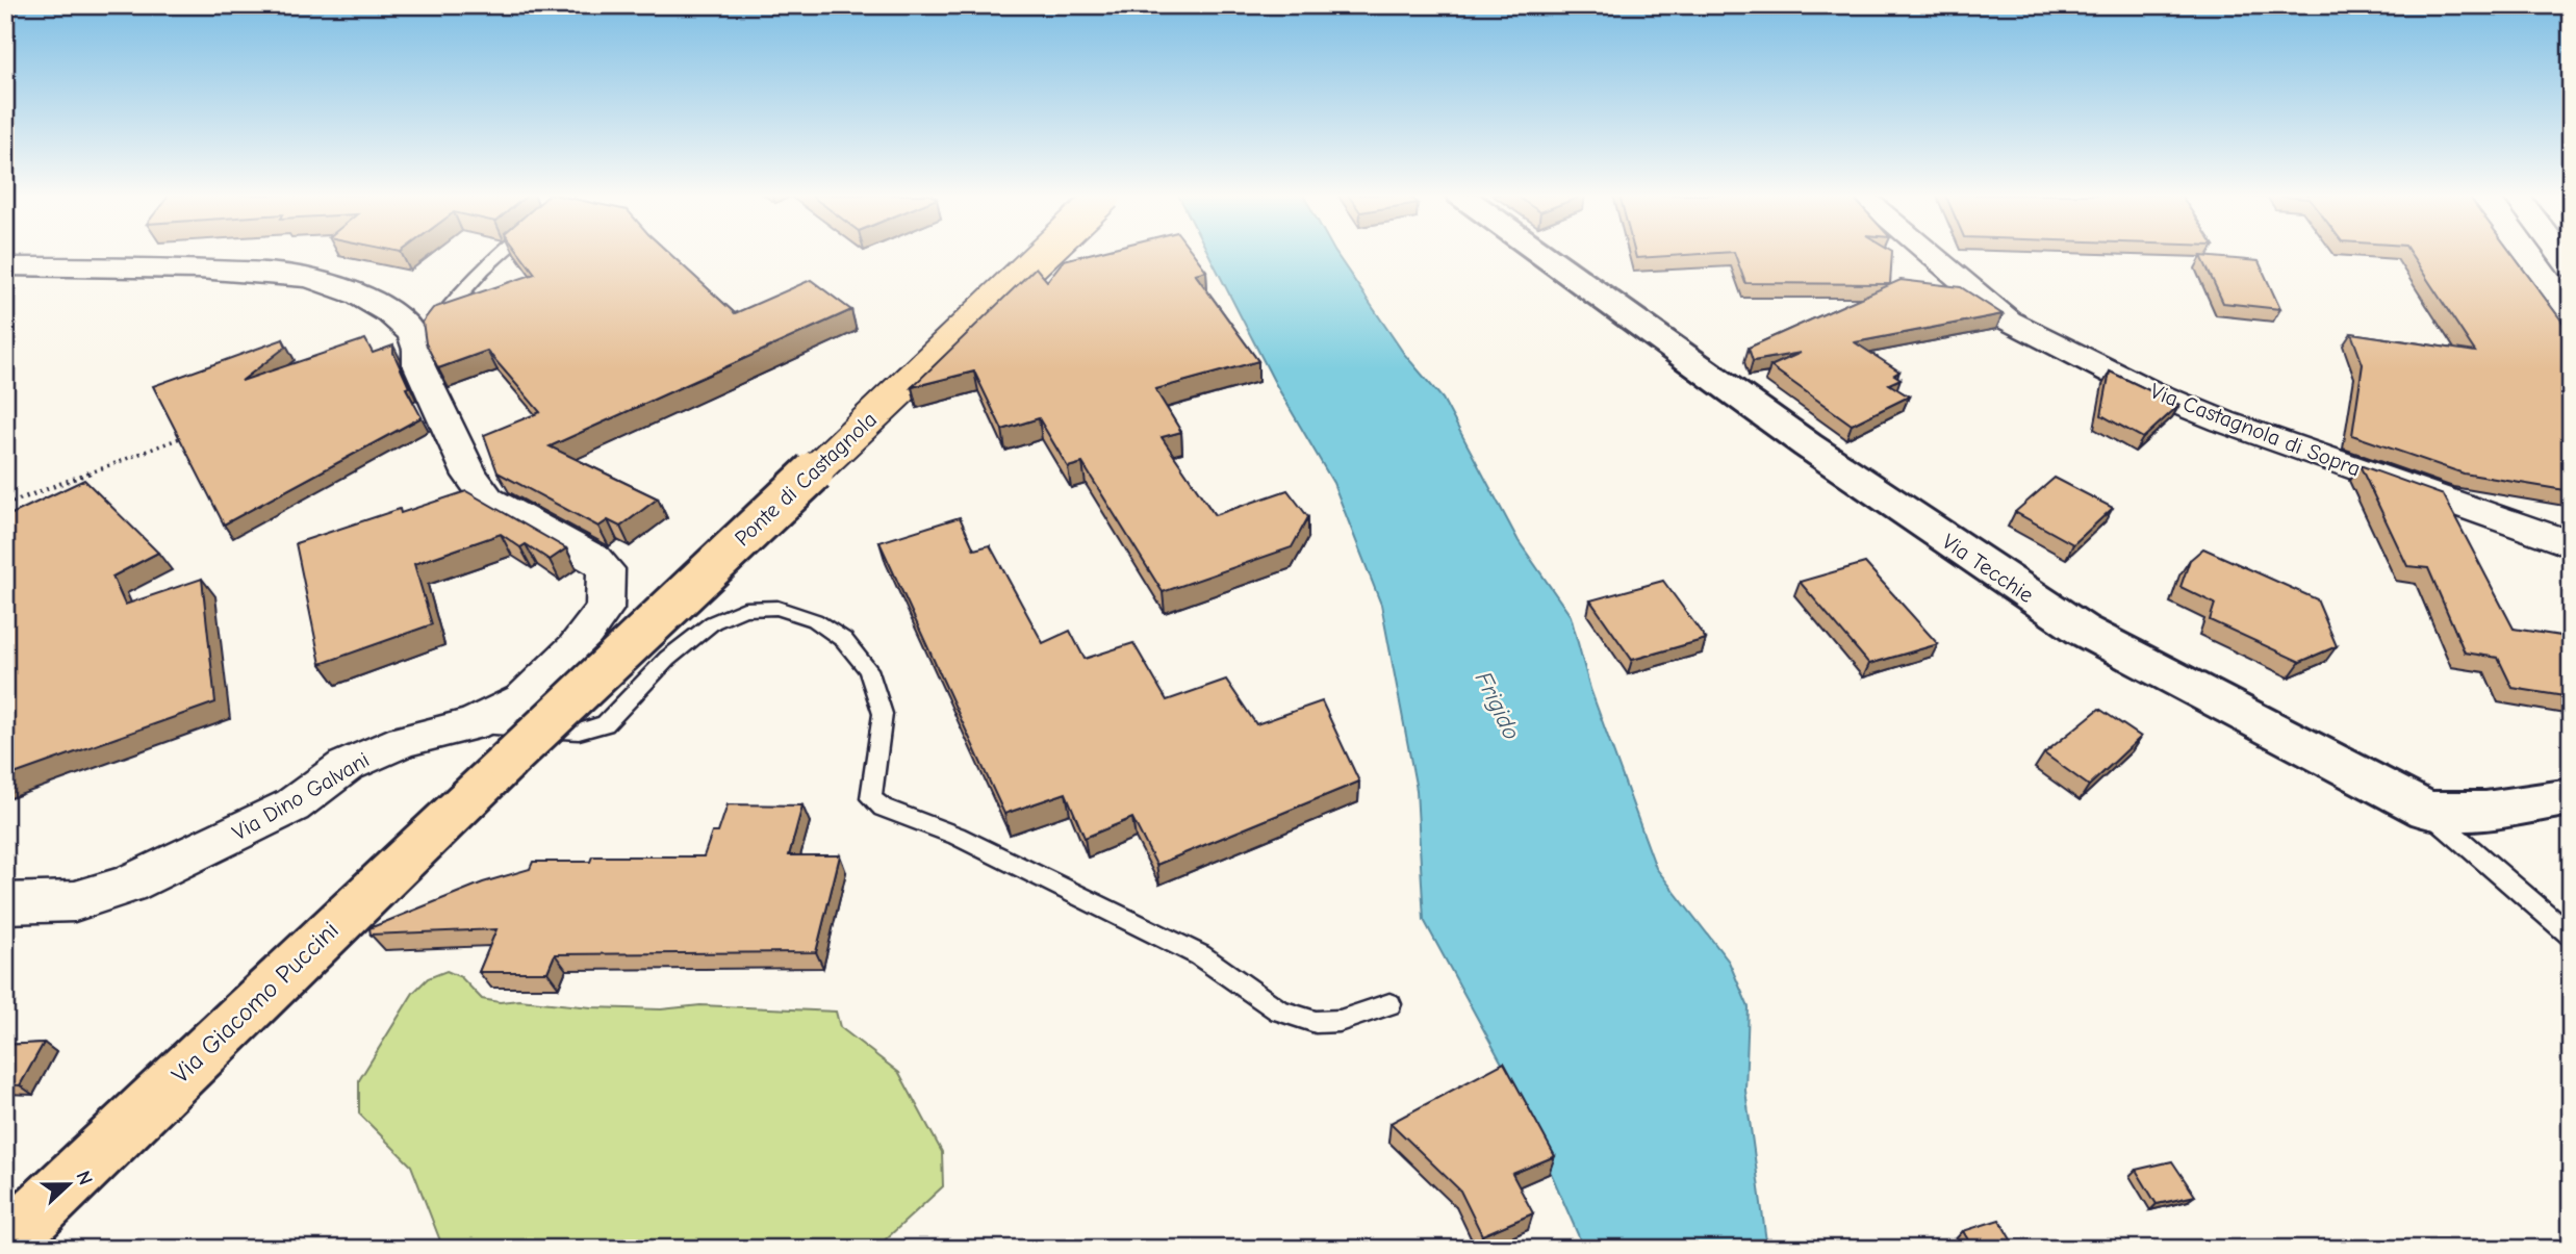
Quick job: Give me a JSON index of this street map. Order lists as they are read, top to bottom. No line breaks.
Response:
{"streets":{"main road":["Ponte di Castagnola","Via Giacomo Puccini"],"street":["Via Castagnola di Sopra","Via Tecchie","Via Dino Galvani"]},"crossings":[["Ponte di Castagnola","Via Giacomo Puccini"]],"water":["Frigido"],"north":"right"}
